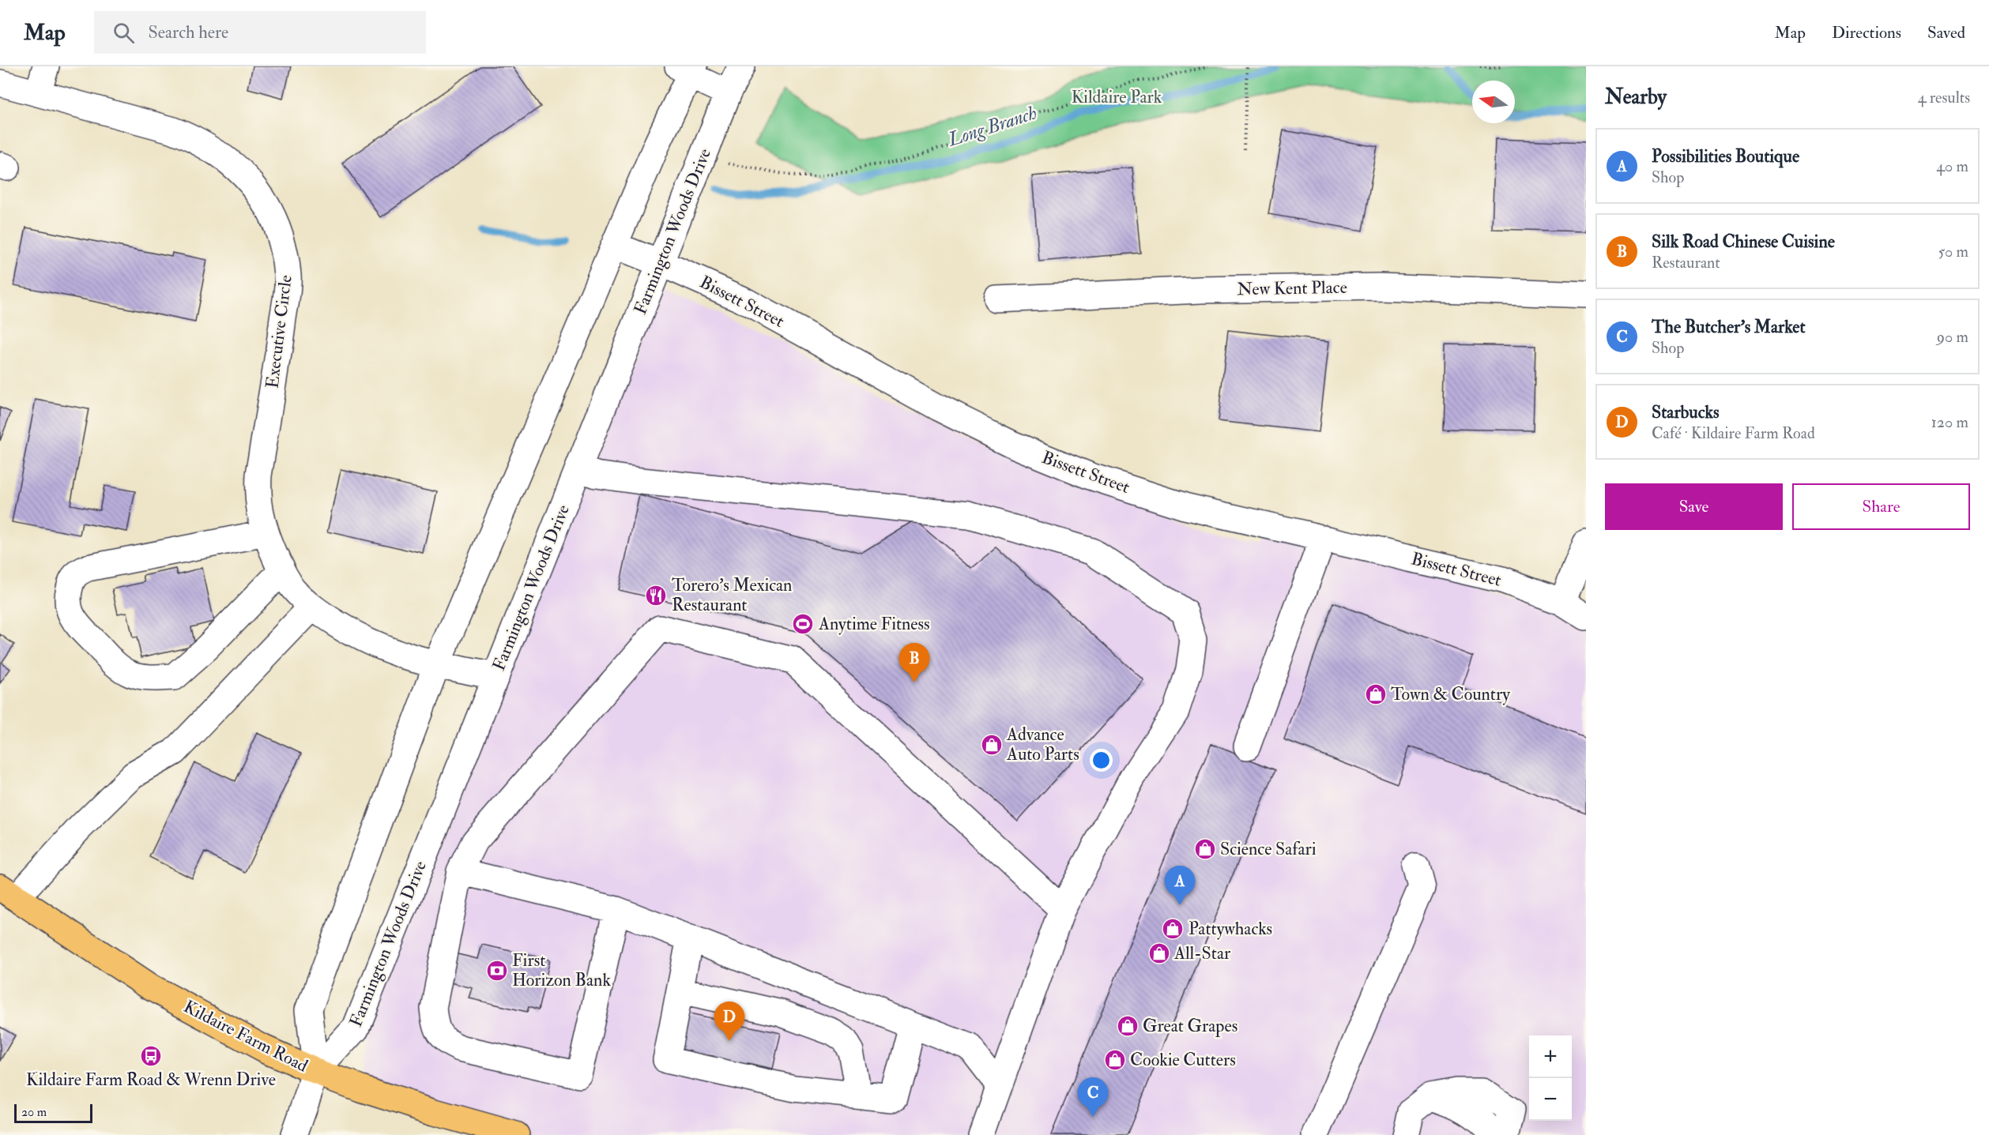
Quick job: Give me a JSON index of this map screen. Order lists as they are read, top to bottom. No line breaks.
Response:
{"streets":{"main road":["Kildaire Farm Road"],"street":["Farmington Woods Drive","New Kent Place","Bissett Street","Executive Circle"]},"crossings":[["Farmington Woods Drive","Bissett Street"],["Farmington Woods Drive","Executive Circle"],["Farmington Woods Drive","Kildaire Farm Road"]],"water":["Long Branch"],"parks":["Kildaire Park"],"places":{"restaurant":["Torero's Mexican Restaurant"],"sports":["Anytime Fitness"],"shop":["Town & Country","Advance Auto Parts","Science Safari","Pattywhacks","All-Star","Great Grapes","Cookie Cutters"],"bank":["First Horizon Bank"],"bus stop":["Kildaire Farm Road & Wrenn Drive"]},"scale_bar":"20 m","north":"left","page":{"header":"Map","search":"Search here","nav":["Map","Directions","Saved"],"heading":["Nearby","4 results"],"list":[{"mark":"A","name":"Possibilities Boutique","note":"Shop","value":"40 m"},{"mark":"B","name":"Silk Road Chinese Cuisine","note":"Restaurant","value":"50 m"},{"mark":"C","name":"The Butcher's Market","note":"Shop","value":"90 m"},{"mark":"D","name":"Starbucks","note":"Café · Kildaire Farm Road","value":"120 m"}],"buttons":["Save","Share"],"pins":["B","A","D","C"],"map_buttons":["+","−"],"scale":"20 m"}}
